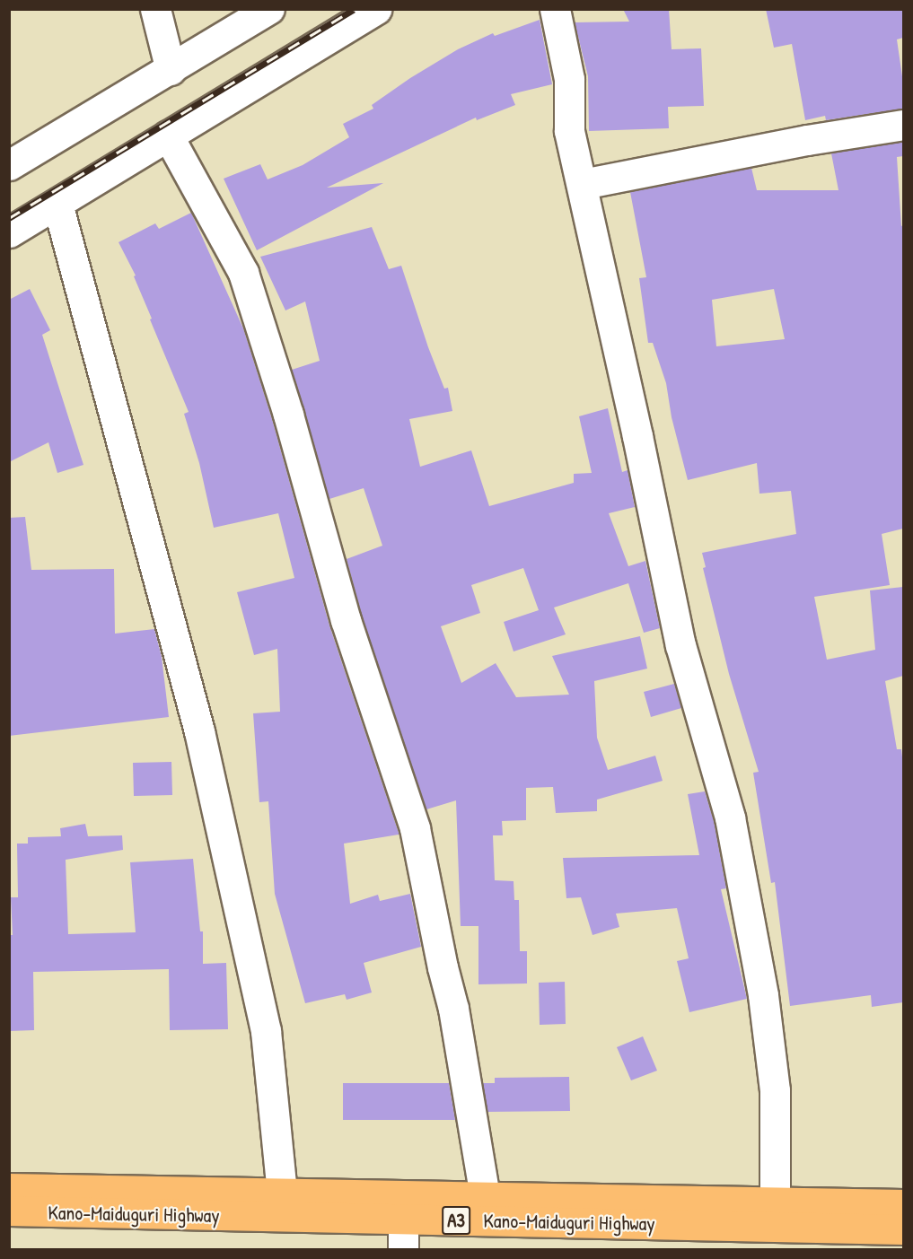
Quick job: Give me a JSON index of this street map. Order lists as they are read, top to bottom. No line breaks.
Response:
{"streets":{"highway":["Kano-Maiduguri Highway","A3"]}}
